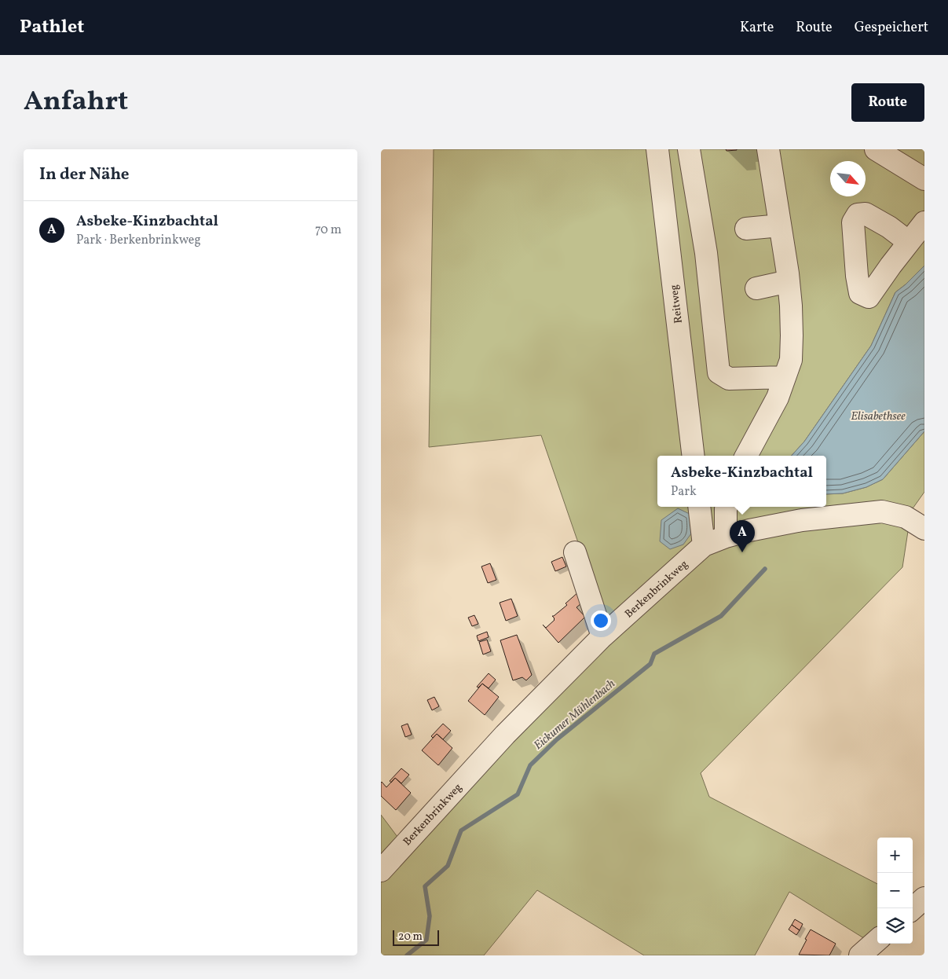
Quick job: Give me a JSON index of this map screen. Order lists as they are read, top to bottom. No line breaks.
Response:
{"streets":{"street":["Reitweg","Berkenbrinkweg"]},"water":["Elisabethsee","Eickumer Mühlenbach"],"scale_bar":"20 m","north":"bottom right","page":{"header":"Pathlet","nav":["Karte","Route","Gespeichert"],"title":"Anfahrt","buttons":"Route","heading":"In der Nähe","list":[{"mark":"A","name":"Asbeke-Kinzbachtal","note":"Park · Berkenbrinkweg","value":"70 m"}],"popup":["Asbeke-Kinzbachtal","Park"],"pins":"A","map_buttons":["+","−"],"scale":"20 m"}}
